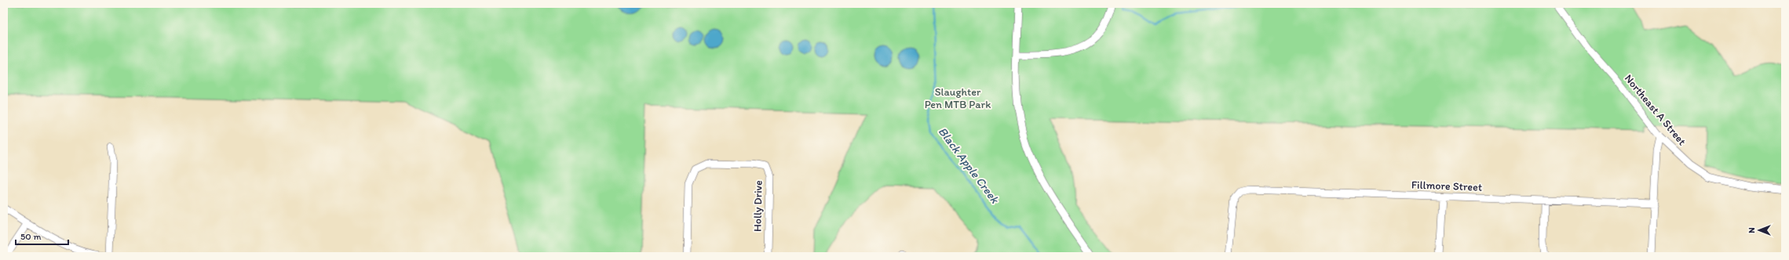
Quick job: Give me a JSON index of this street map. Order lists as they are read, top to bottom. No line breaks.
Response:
{"streets":{"street":["Northeast A Street","Fillmore Street","Holly Drive"]},"water":["Black Apple Creek"],"parks":["Slaughter Pen MTB Park"],"scale_bar":"50 m","north":"left"}
